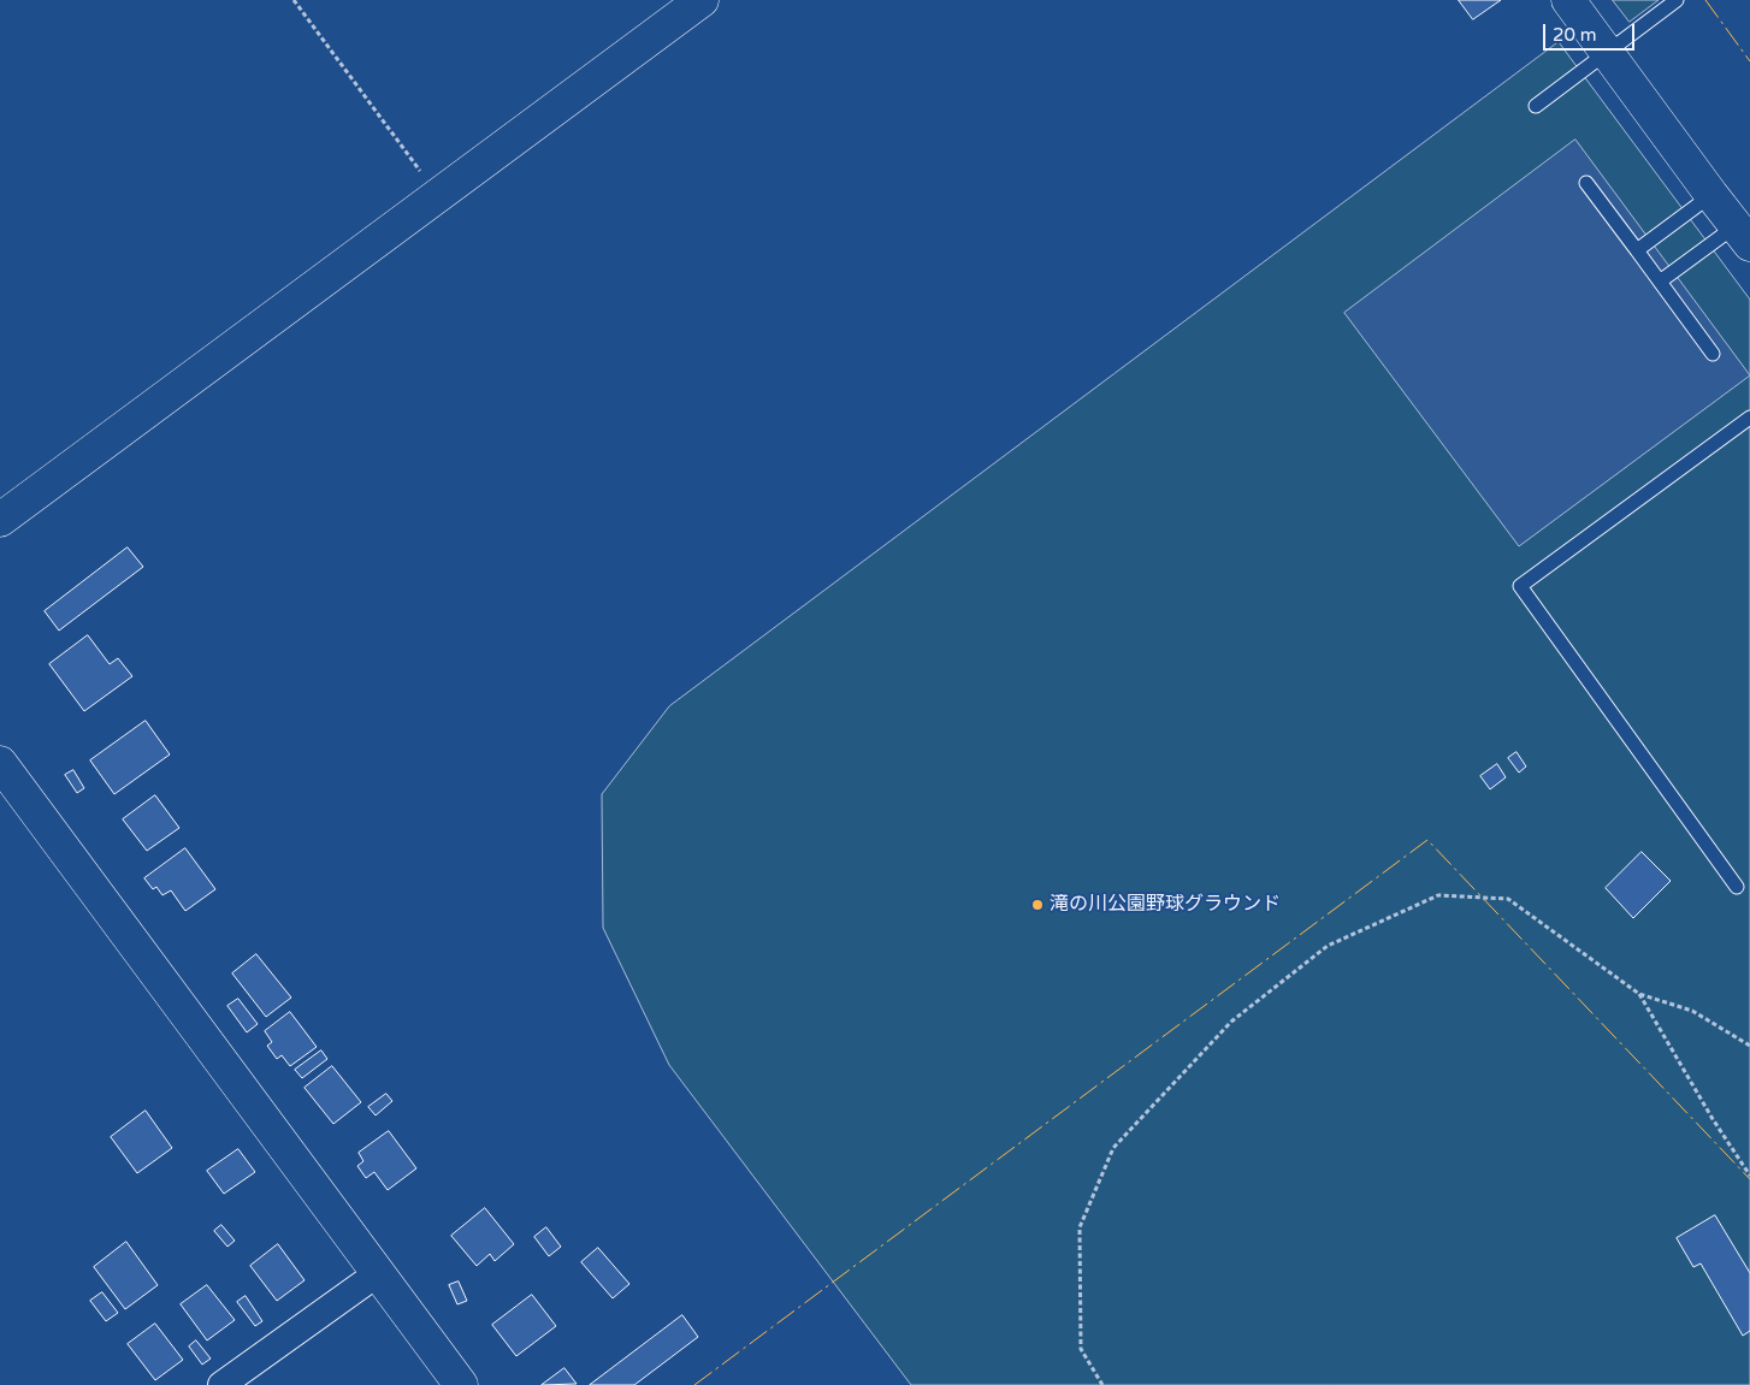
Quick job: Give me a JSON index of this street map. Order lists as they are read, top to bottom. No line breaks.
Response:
{"places":["滝の川公園野球グラウンド"],"scale_bar":"20 m"}
